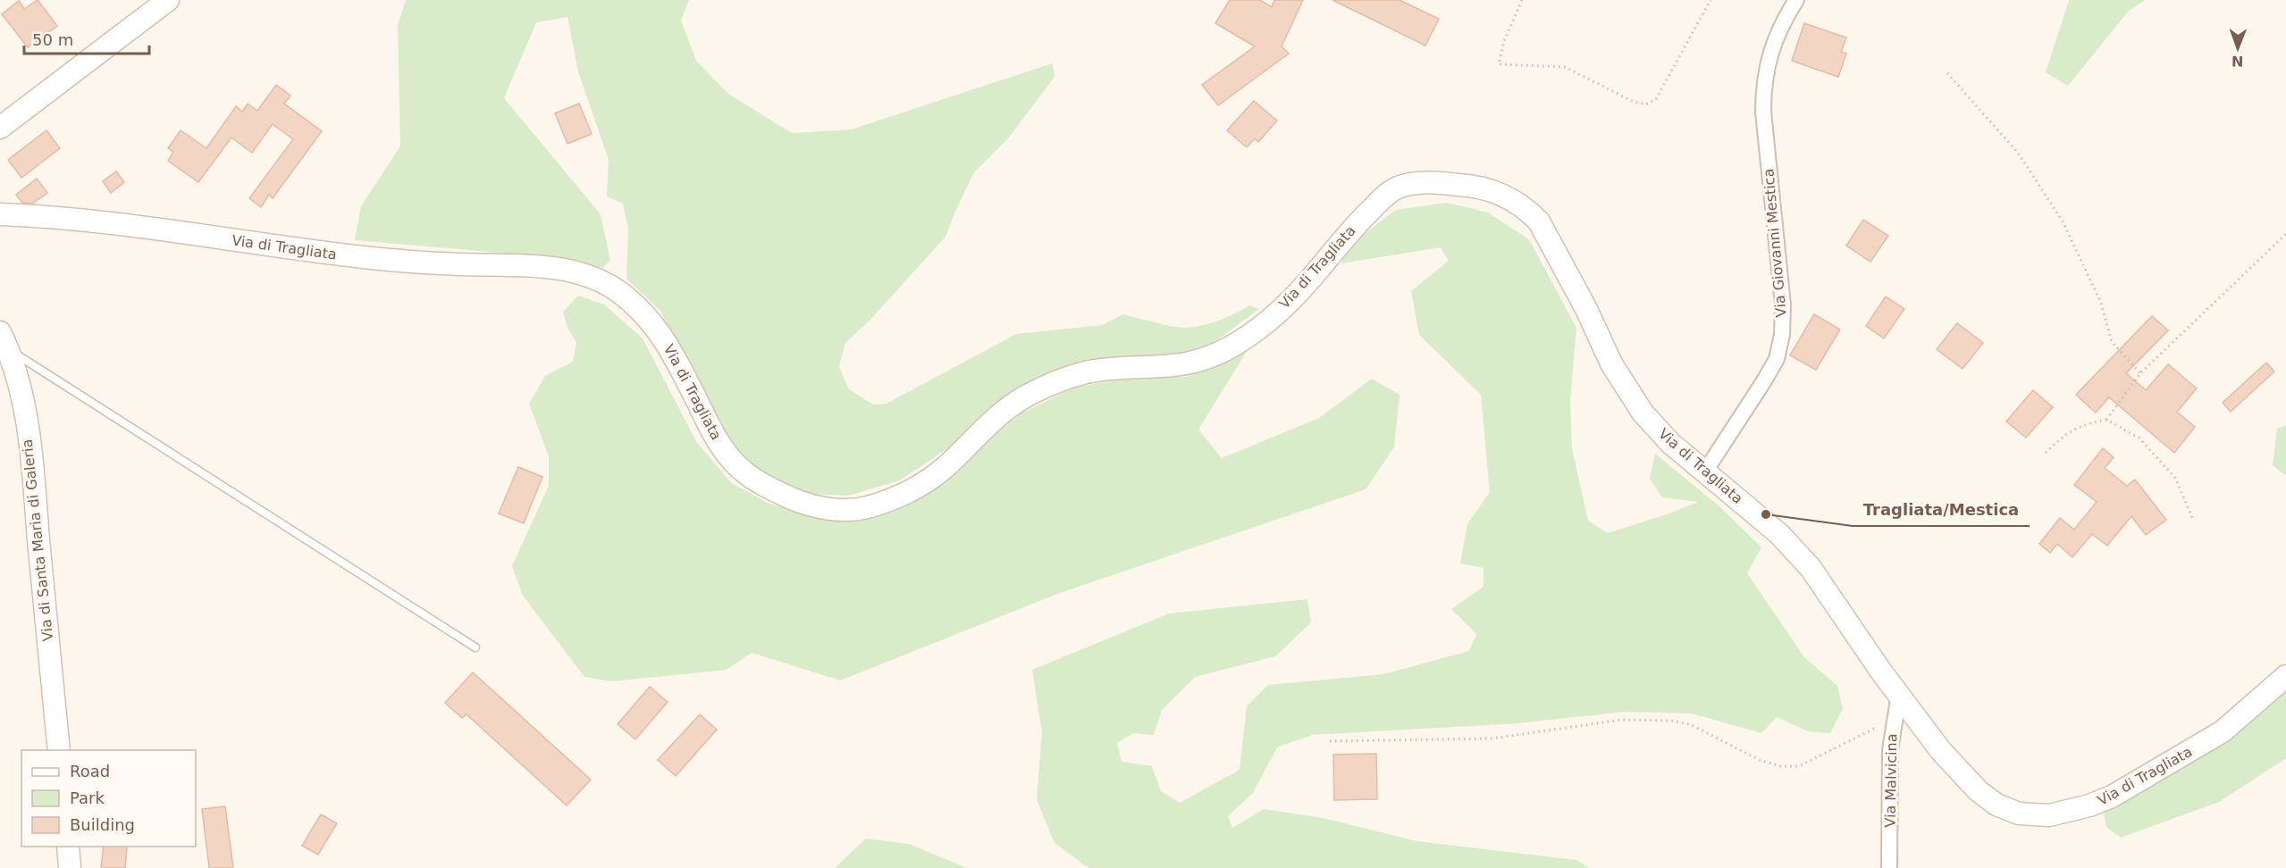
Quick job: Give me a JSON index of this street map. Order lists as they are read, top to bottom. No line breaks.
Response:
{"streets":{"street":["Via Giovanni Mestica","Via di Tragliata","Via di Santa Maria di Galeria","Via Malvicina"]},"crossings":[["Via Giovanni Mestica","Via di Tragliata"],["Via di Tragliata","Via Malvicina"]],"places":["Tragliata/Mestica"],"legend":["Road","Park","Building"],"scale_bar":"50 m","north":"bottom"}
